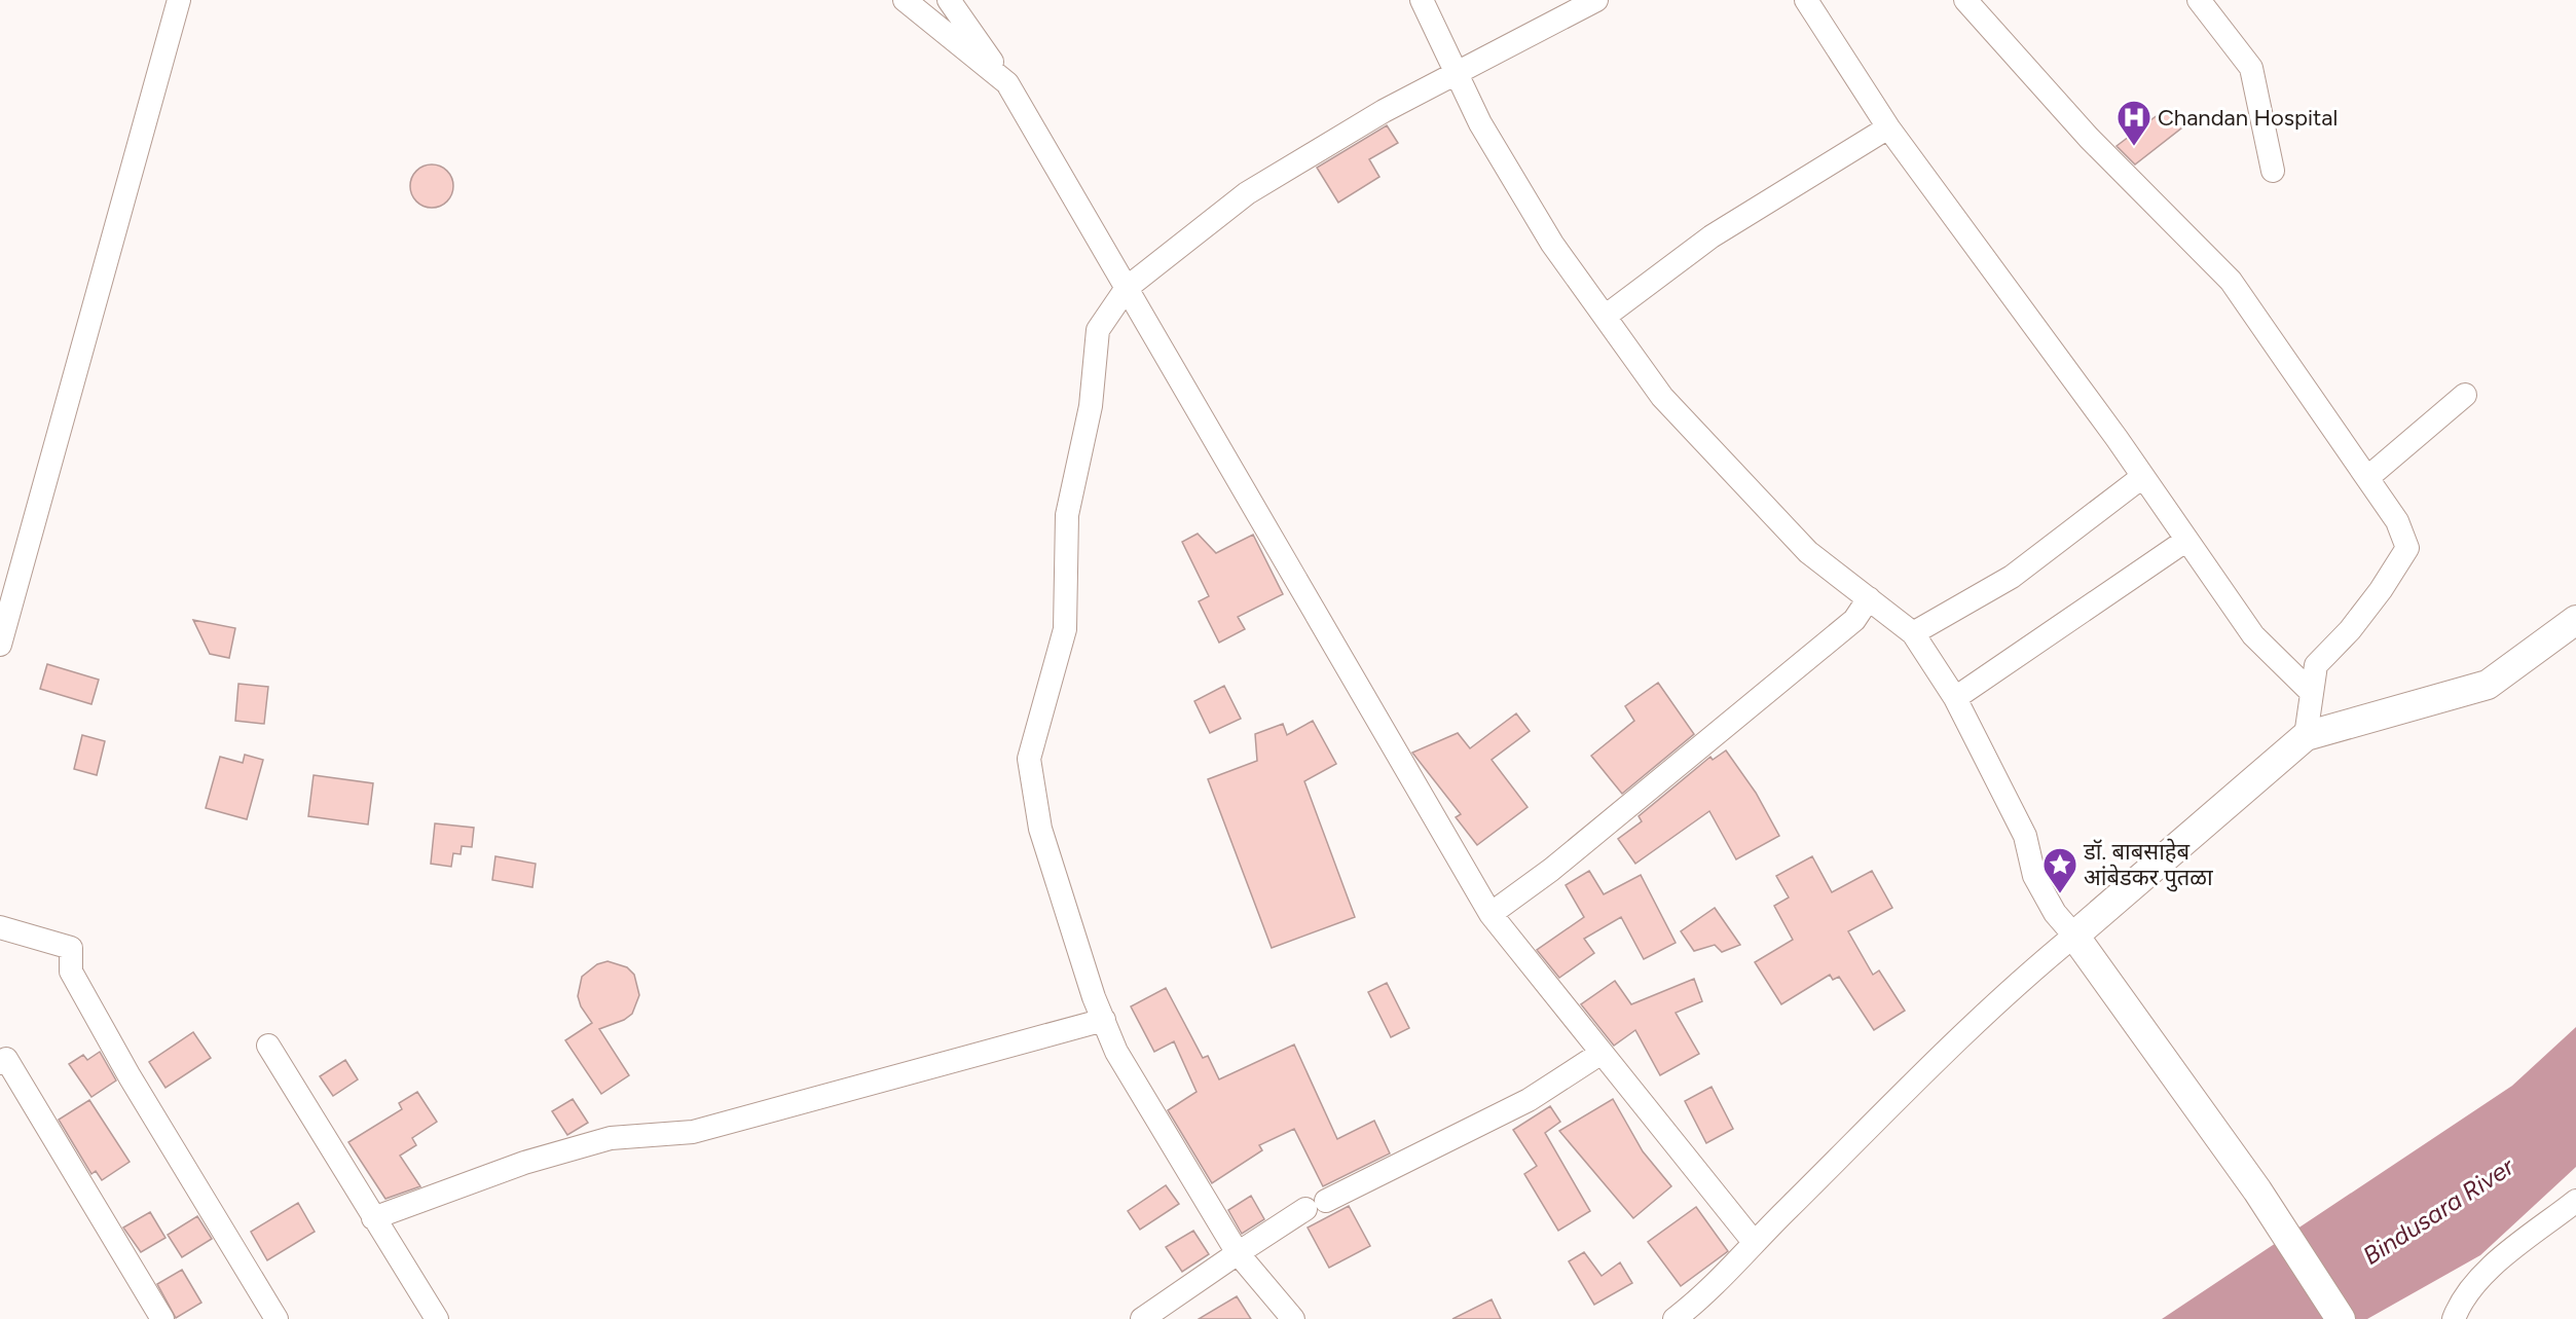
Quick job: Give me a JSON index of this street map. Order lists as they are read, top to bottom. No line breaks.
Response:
{"water":["Bindusara River"],"places":{"hospital":["Chandan Hospital"],"place":["डॉ. बाबसाहेब आंबेडकर पुतळा"]}}
